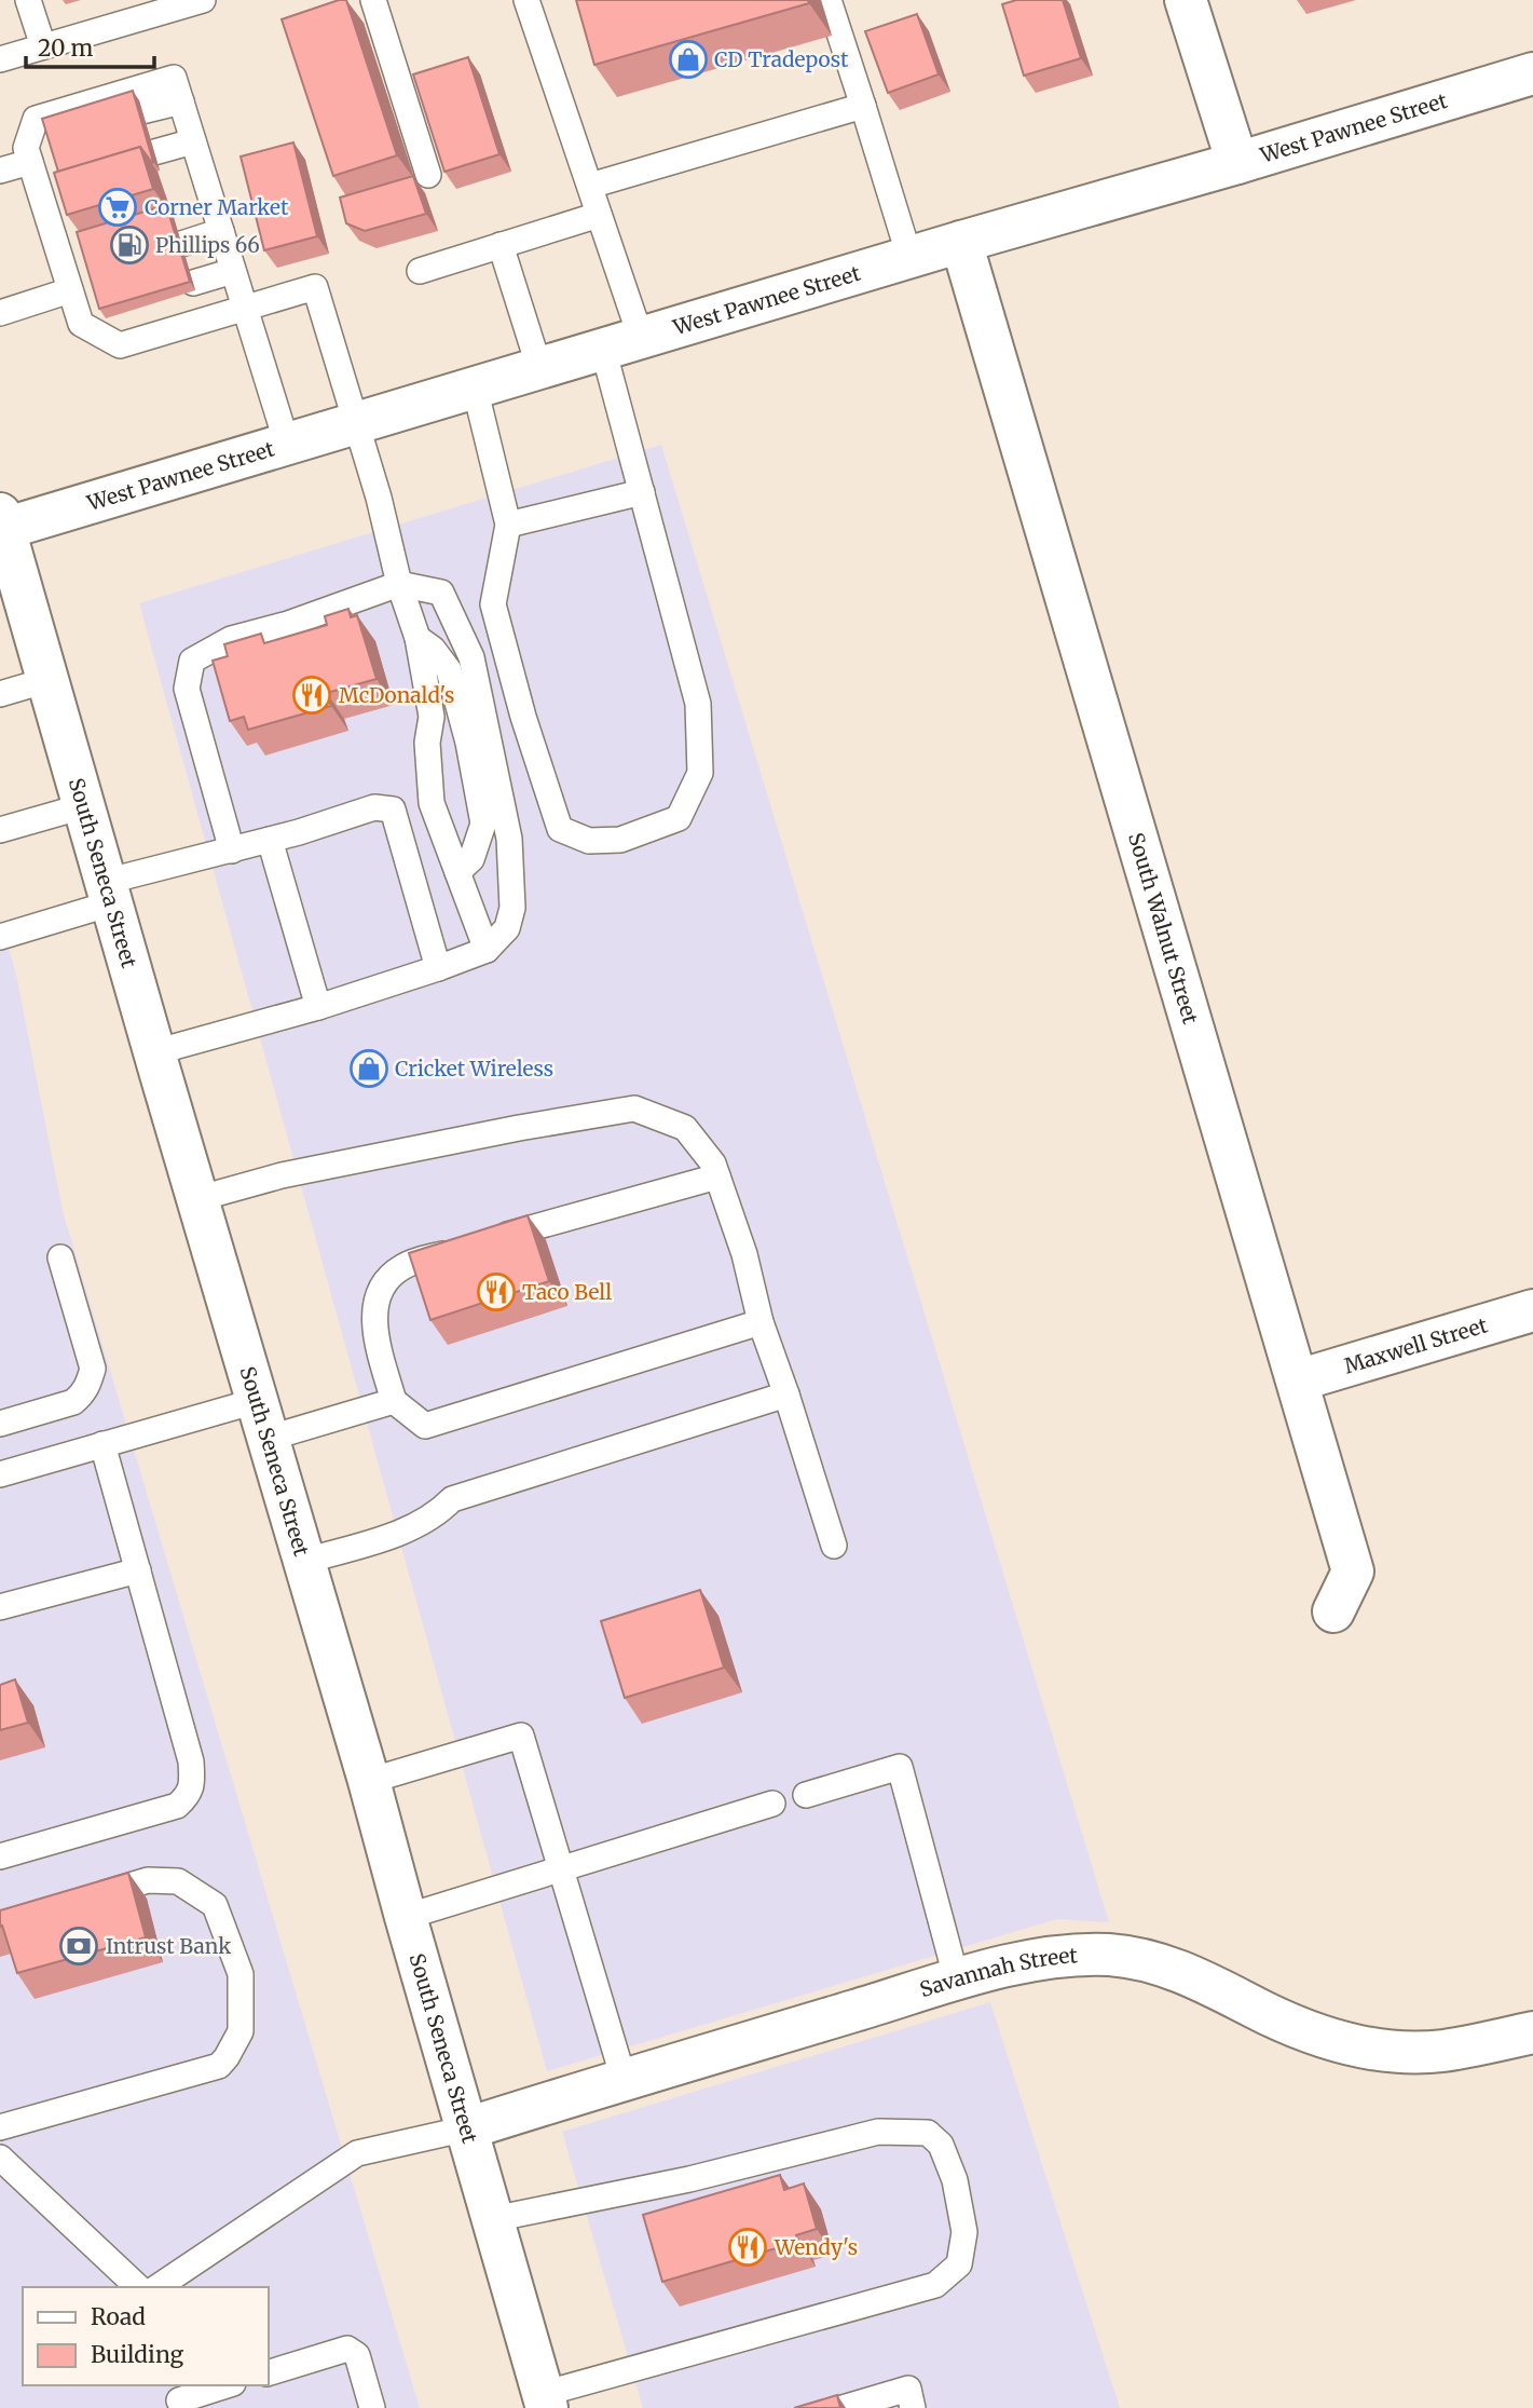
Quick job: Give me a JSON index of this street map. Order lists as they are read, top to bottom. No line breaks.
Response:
{"streets":{"street":["West Pawnee Street","South Seneca Street","South Walnut Street","Maxwell Street","Savannah Street"]},"crossings":[["West Pawnee Street","South Seneca Street"],["West Pawnee Street","South Walnut Street"],["South Seneca Street","Savannah Street"],["South Walnut Street","Maxwell Street"]],"places":{"shop":["CD Tradepost","Cricket Wireless"],"supermarket":["Corner Market"],"fuel station":["Phillips 66"],"restaurant":["McDonald's","Taco Bell","Wendy's"],"bank":["Intrust Bank"]},"legend":["Road","Building"],"scale_bar":"20 m"}
